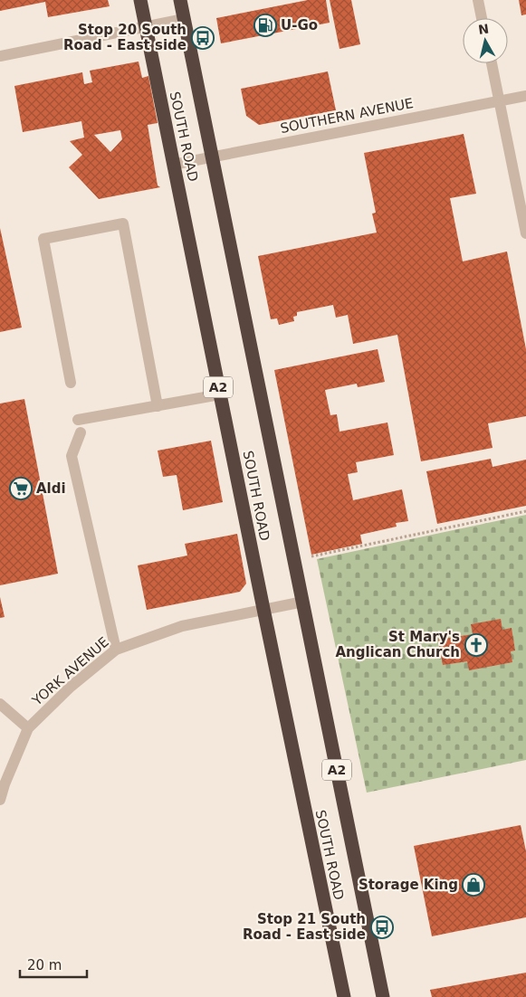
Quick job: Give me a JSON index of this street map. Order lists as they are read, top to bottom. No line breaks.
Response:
{"streets":{"highway":["SOUTH ROAD","A2"],"street":["SOUTHERN AVENUE","YORK AVENUE"]},"crossings":[["SOUTHERN AVENUE","SOUTH ROAD"],["SOUTH ROAD","YORK AVENUE"]],"places":{"fuel station":["U-Go"],"bus stop":["Stop 20 South Road - East side","Stop 21 South Road - East side"],"supermarket":["Aldi"],"church":["St Mary's Anglican Church"],"shop":["Storage King"]},"scale_bar":"20 m","north":"top"}
